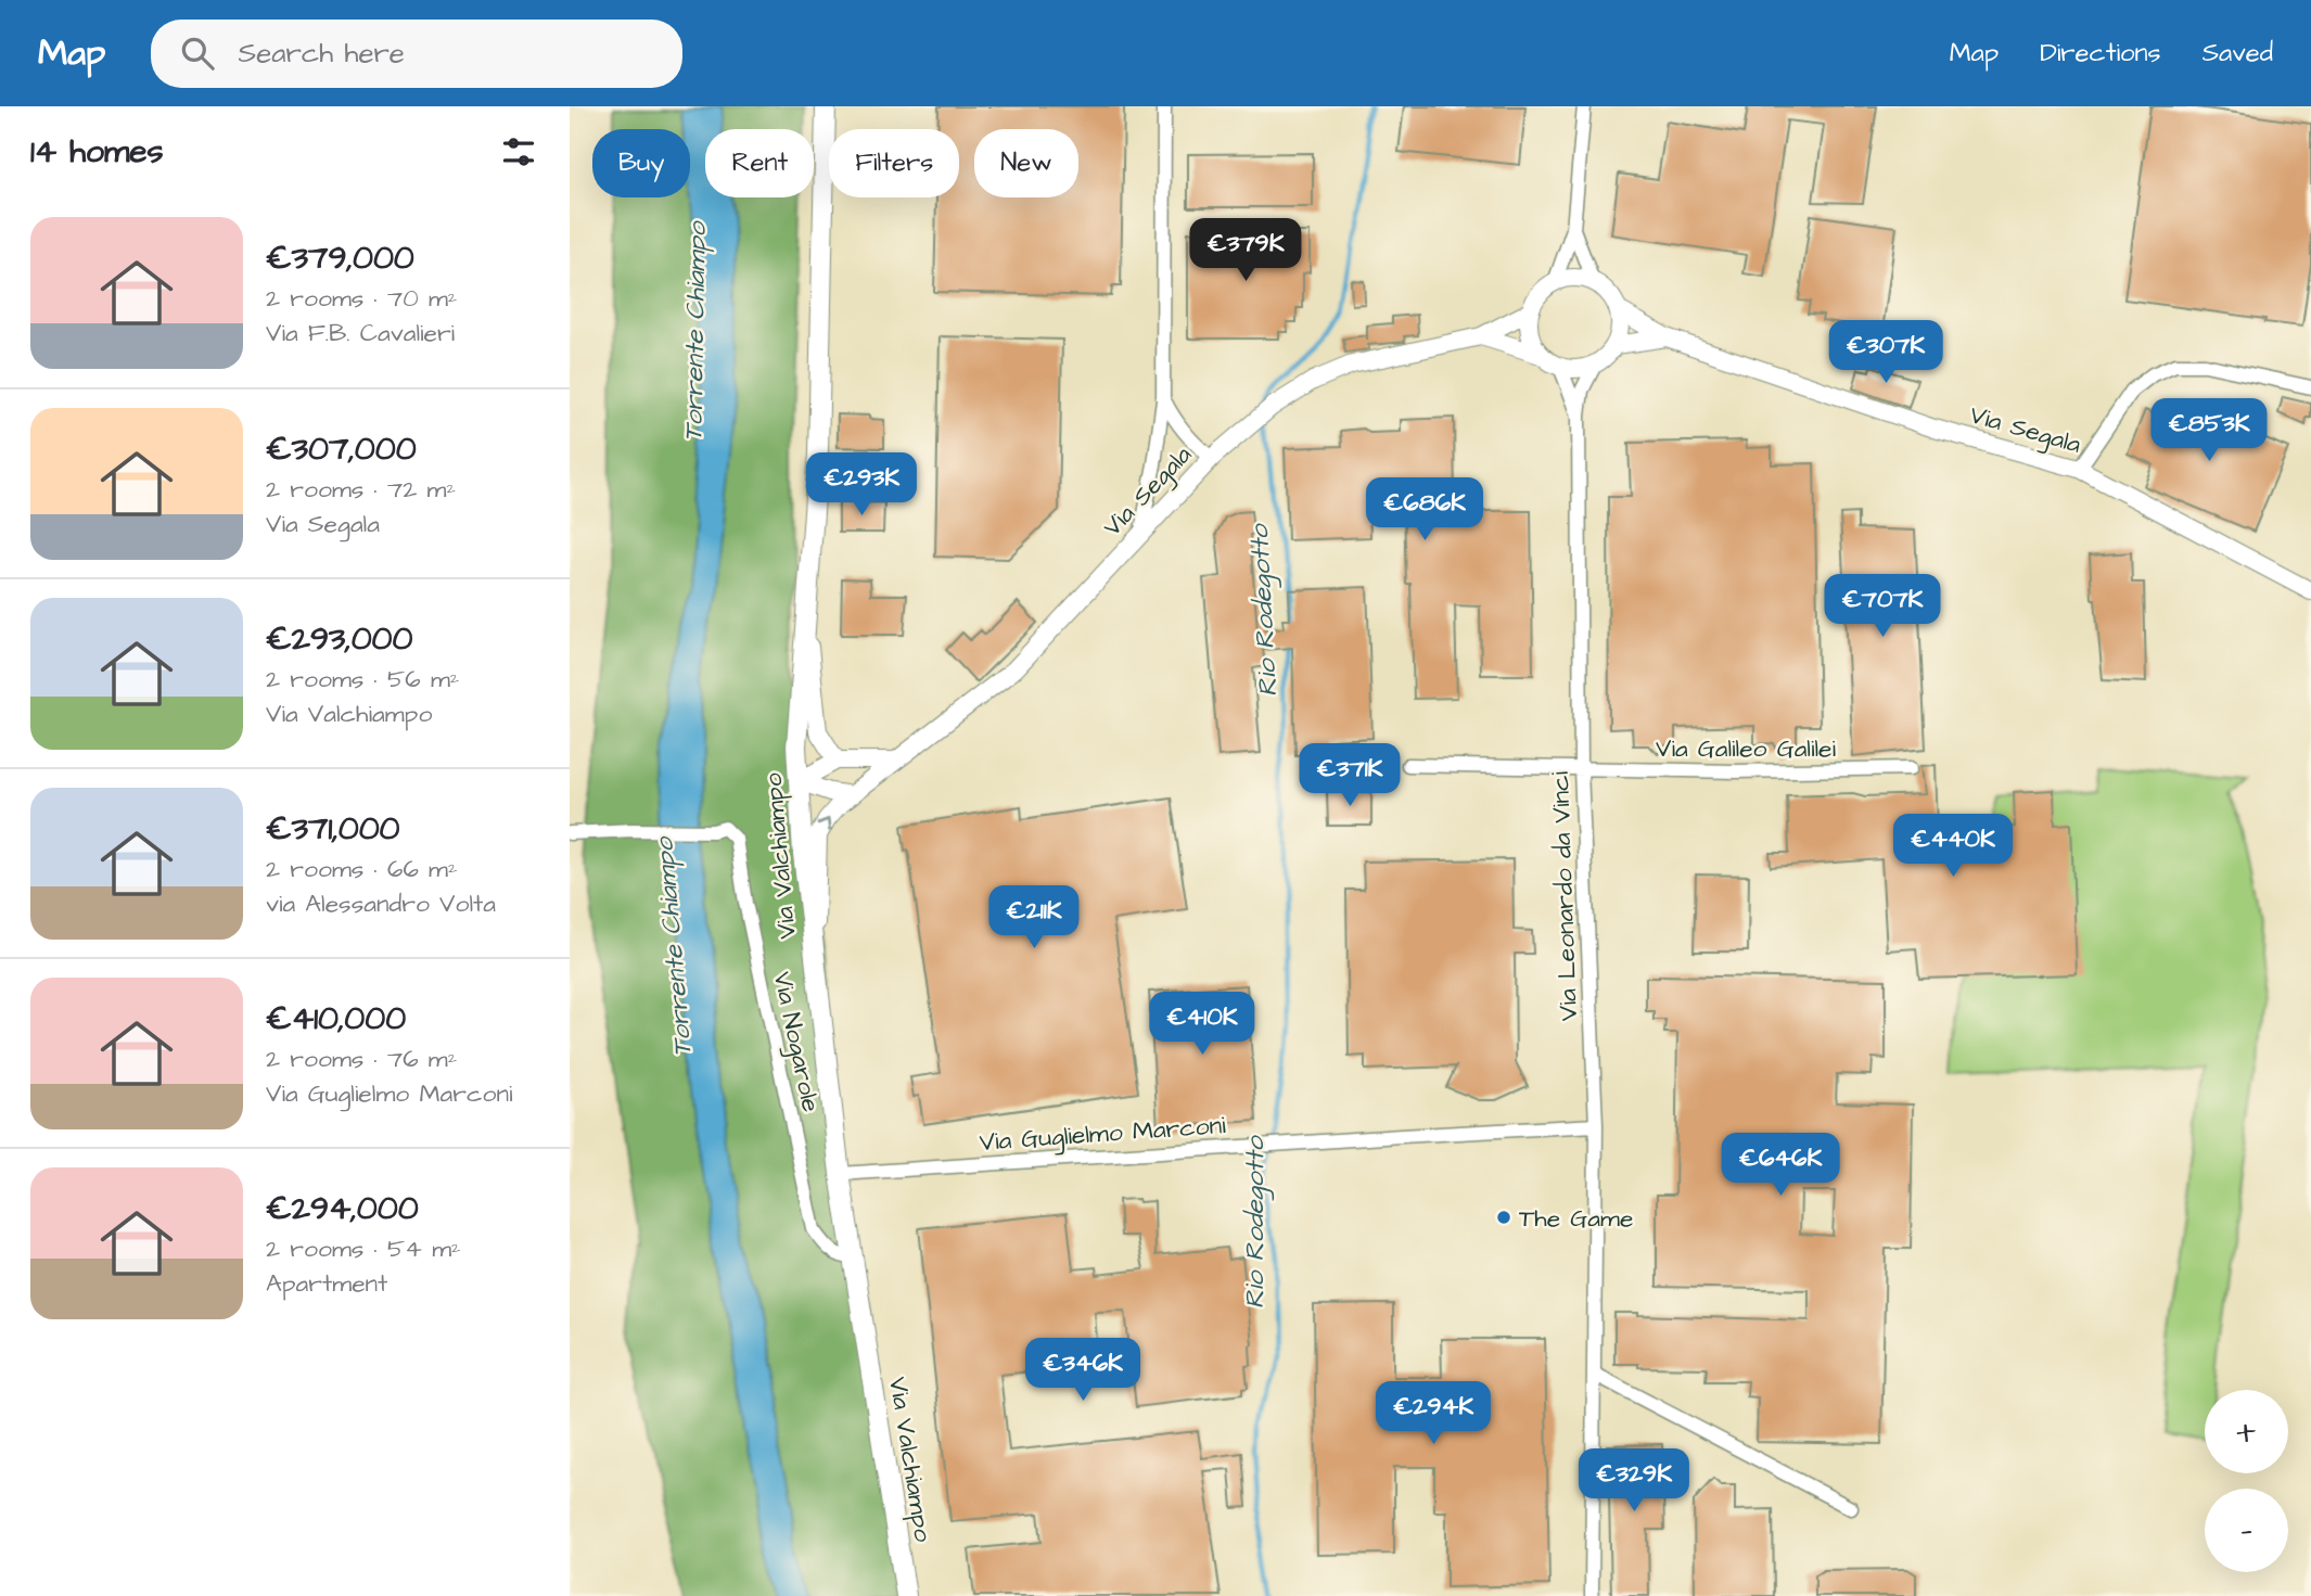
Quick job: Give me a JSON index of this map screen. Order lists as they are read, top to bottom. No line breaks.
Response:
{"streets":{"main road":["Via Valchiampo"],"street":["Via Segala","Via Galileo Galilei","Via Leonardo da Vinci","Via Nogarole","Via Guglielmo Marconi"]},"crossings":[["Via Segala","Via Valchiampo"],["Via Segala","Via Leonardo da Vinci"],["Via Galileo Galilei","Via Leonardo da Vinci"],["Via Valchiampo","Via Nogarole"],["Via Valchiampo","Via Guglielmo Marconi"],["Via Leonardo da Vinci","Via Guglielmo Marconi"]],"water":["Torrente Chiampo","Rio Rodegotto"],"places":["The Game"],"page":{"header":"Map","search":"Search here","nav":["Map","Directions","Saved"],"heading":"14 homes","chip":["Buy","Rent","Filters","New"],"list":[{"name":"€379,000","note":"2 rooms · 70 m² · Via F.B. Cavalieri"},{"name":"€307,000","note":"2 rooms · 72 m² · Via Segala"},{"name":"€293,000","note":"2 rooms · 56 m² · Via Valchiampo"},{"name":"€371,000","note":"2 rooms · 66 m² · via Alessandro Volta"},{"name":"€410,000","note":"2 rooms · 76 m² · Via Guglielmo Marconi"},{"name":"€294,000","note":"2 rooms · 54 m² · Apartment"}],"price":["€379K","€307K","€853K","€293K","€686K","€707K","€371K","€440K","€211K","€410K","€646K","€346K","€294K","€329K"],"map_buttons":["+","−"]}}
